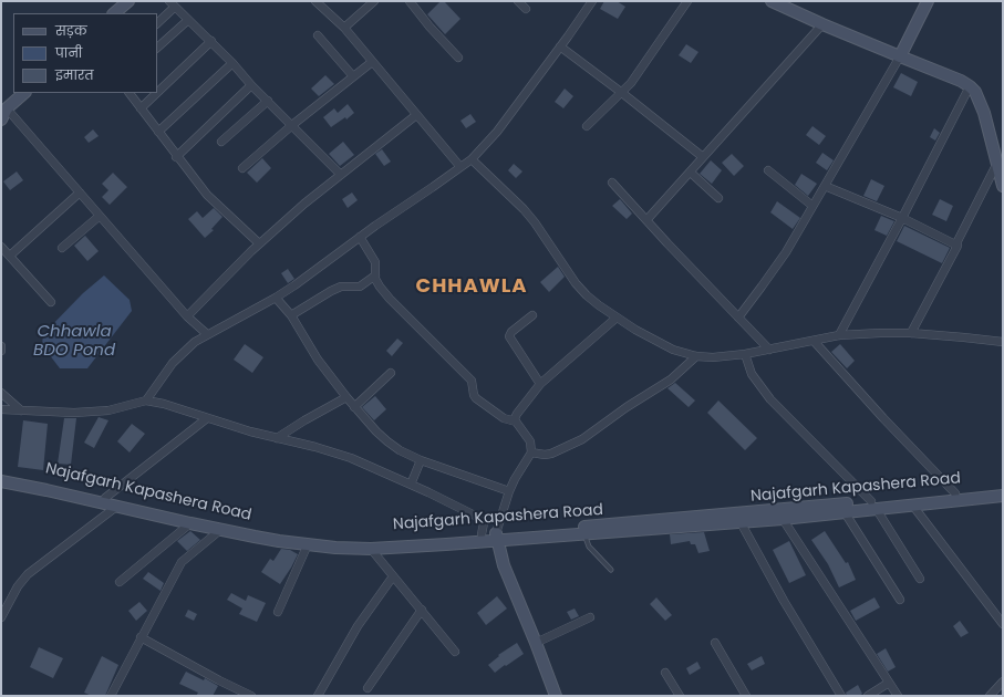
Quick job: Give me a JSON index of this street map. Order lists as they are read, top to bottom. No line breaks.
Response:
{"streets":{"main road":["Najafgarh Kapashera Road"]},"districts":["CHHAWLA"],"water":["Chhawla BDO Pond"],"legend":["सड़क","पानी","इमारत"]}
